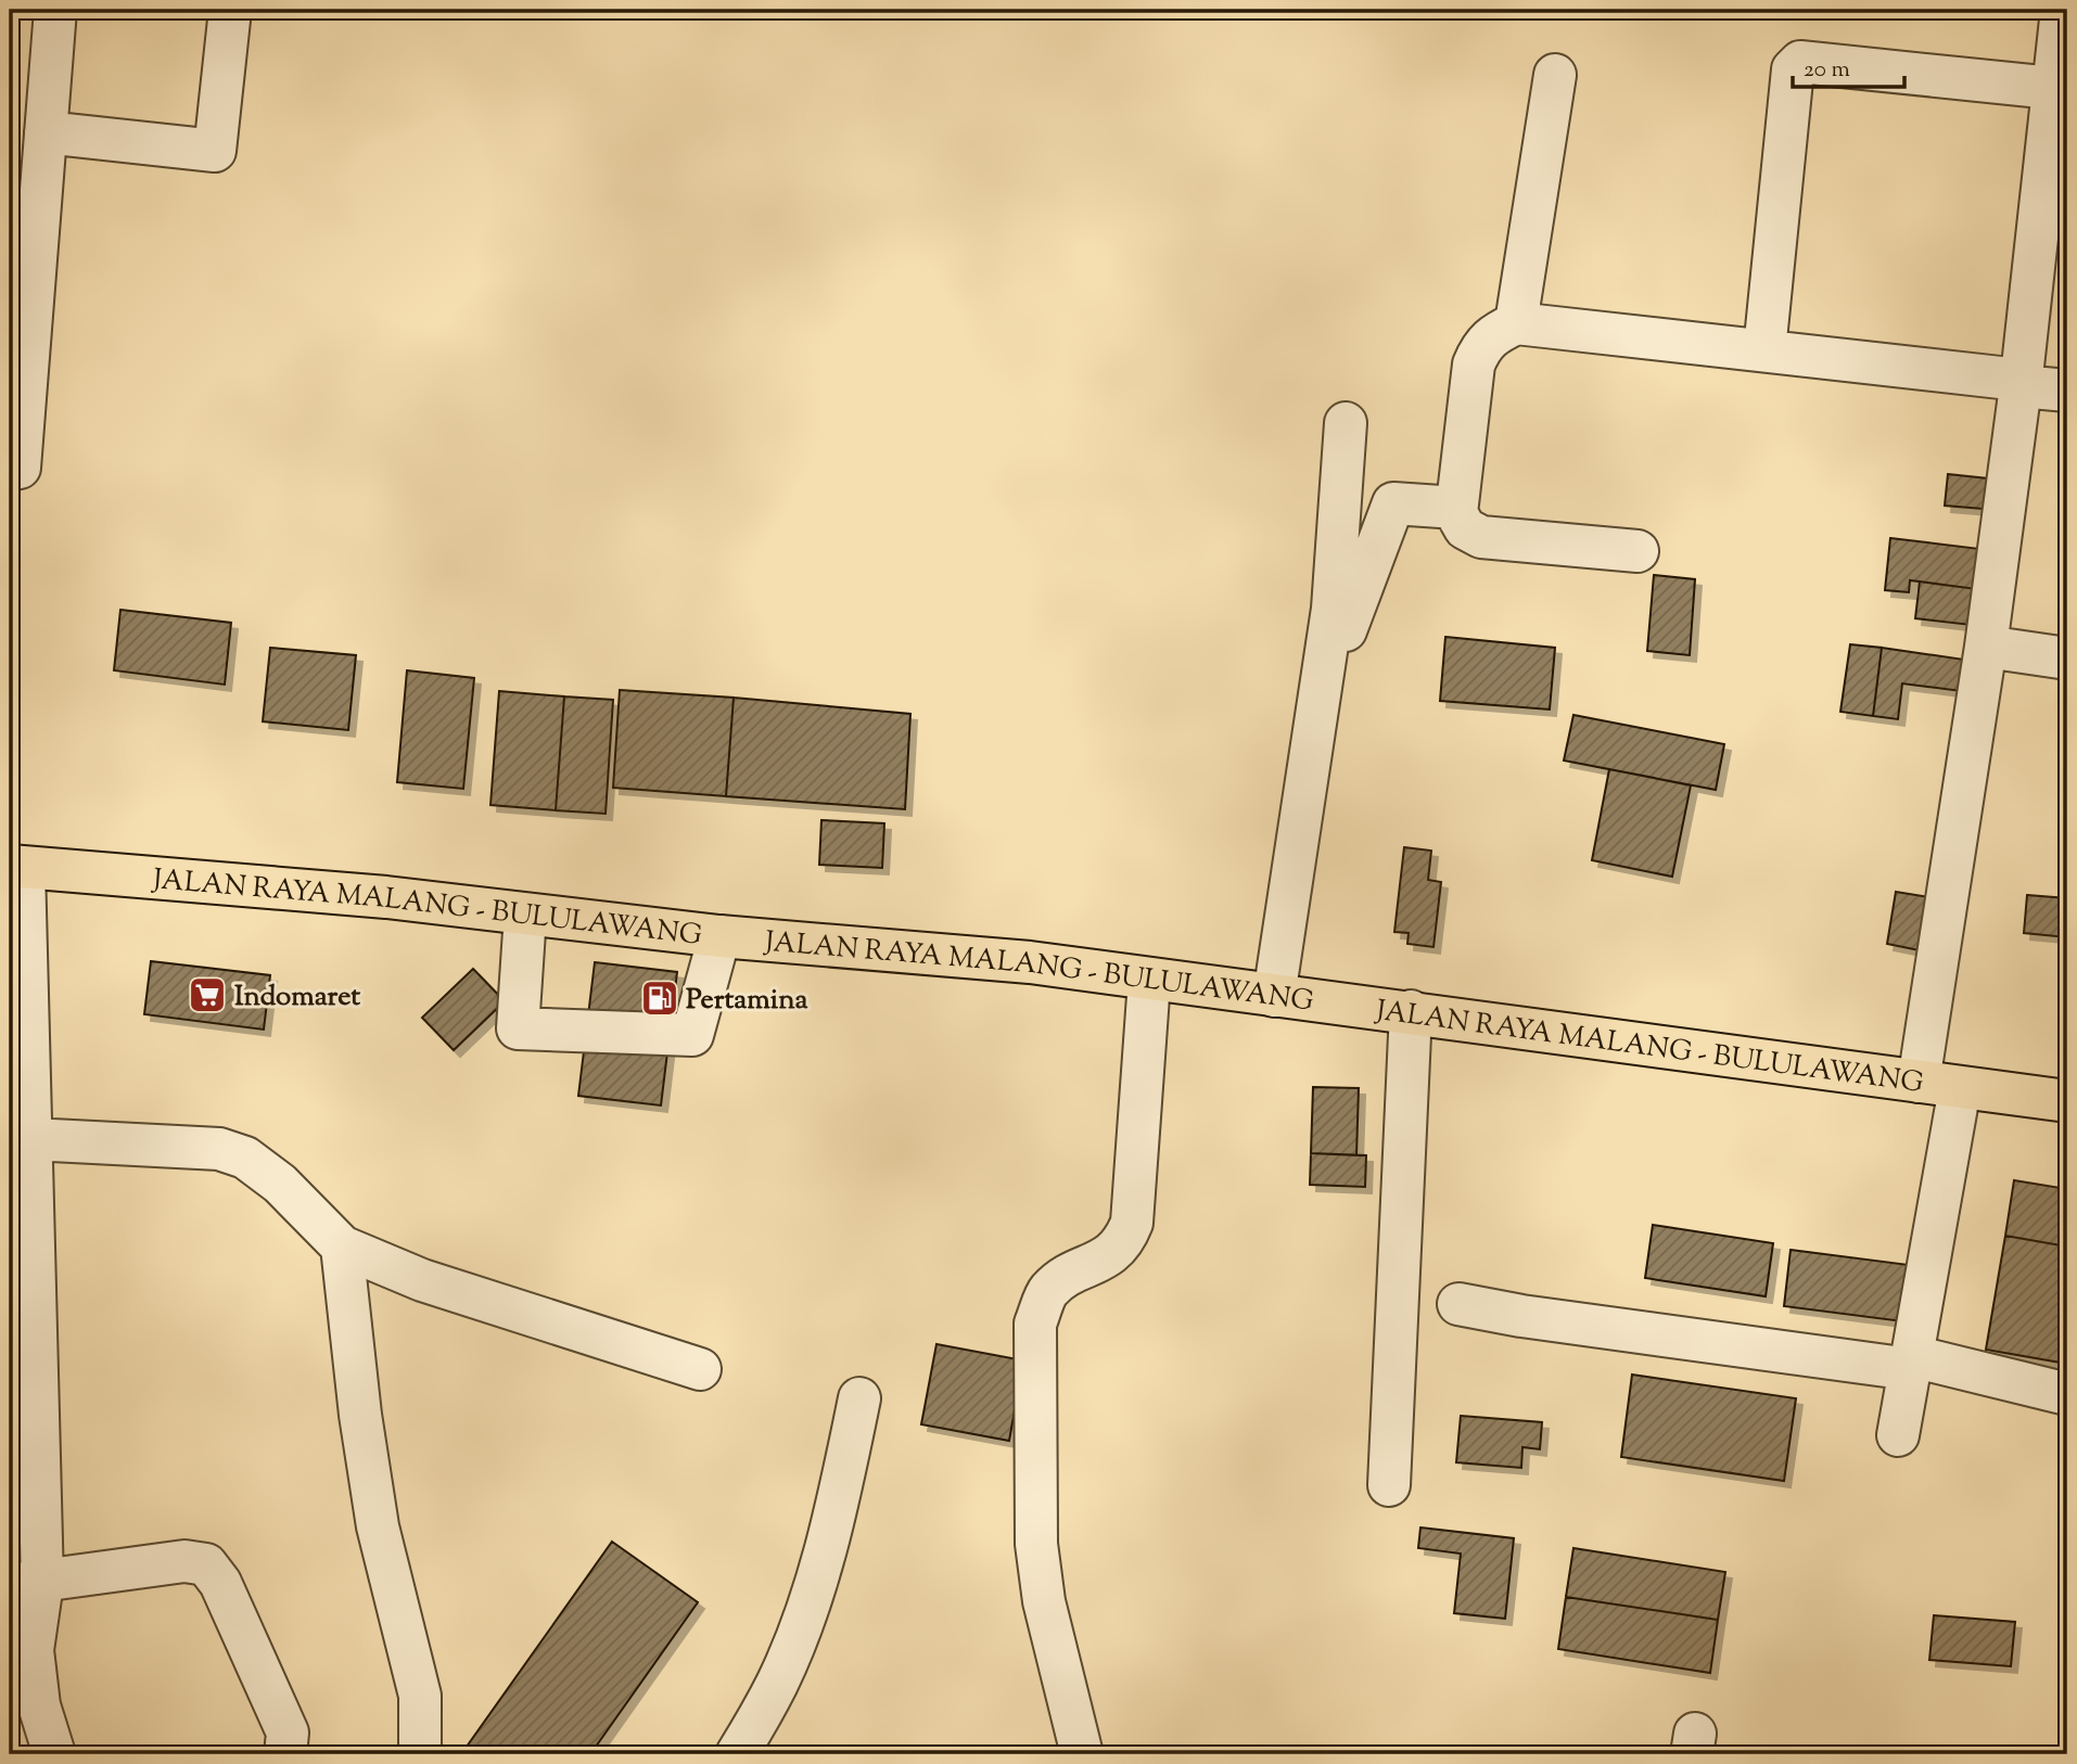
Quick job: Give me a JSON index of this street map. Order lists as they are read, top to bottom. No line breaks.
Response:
{"streets":{"main road":["JALAN RAYA MALANG - BULULAWANG"]},"places":{"supermarket":["Indomaret"],"fuel station":["Pertamina"]},"scale_bar":"20 m"}
